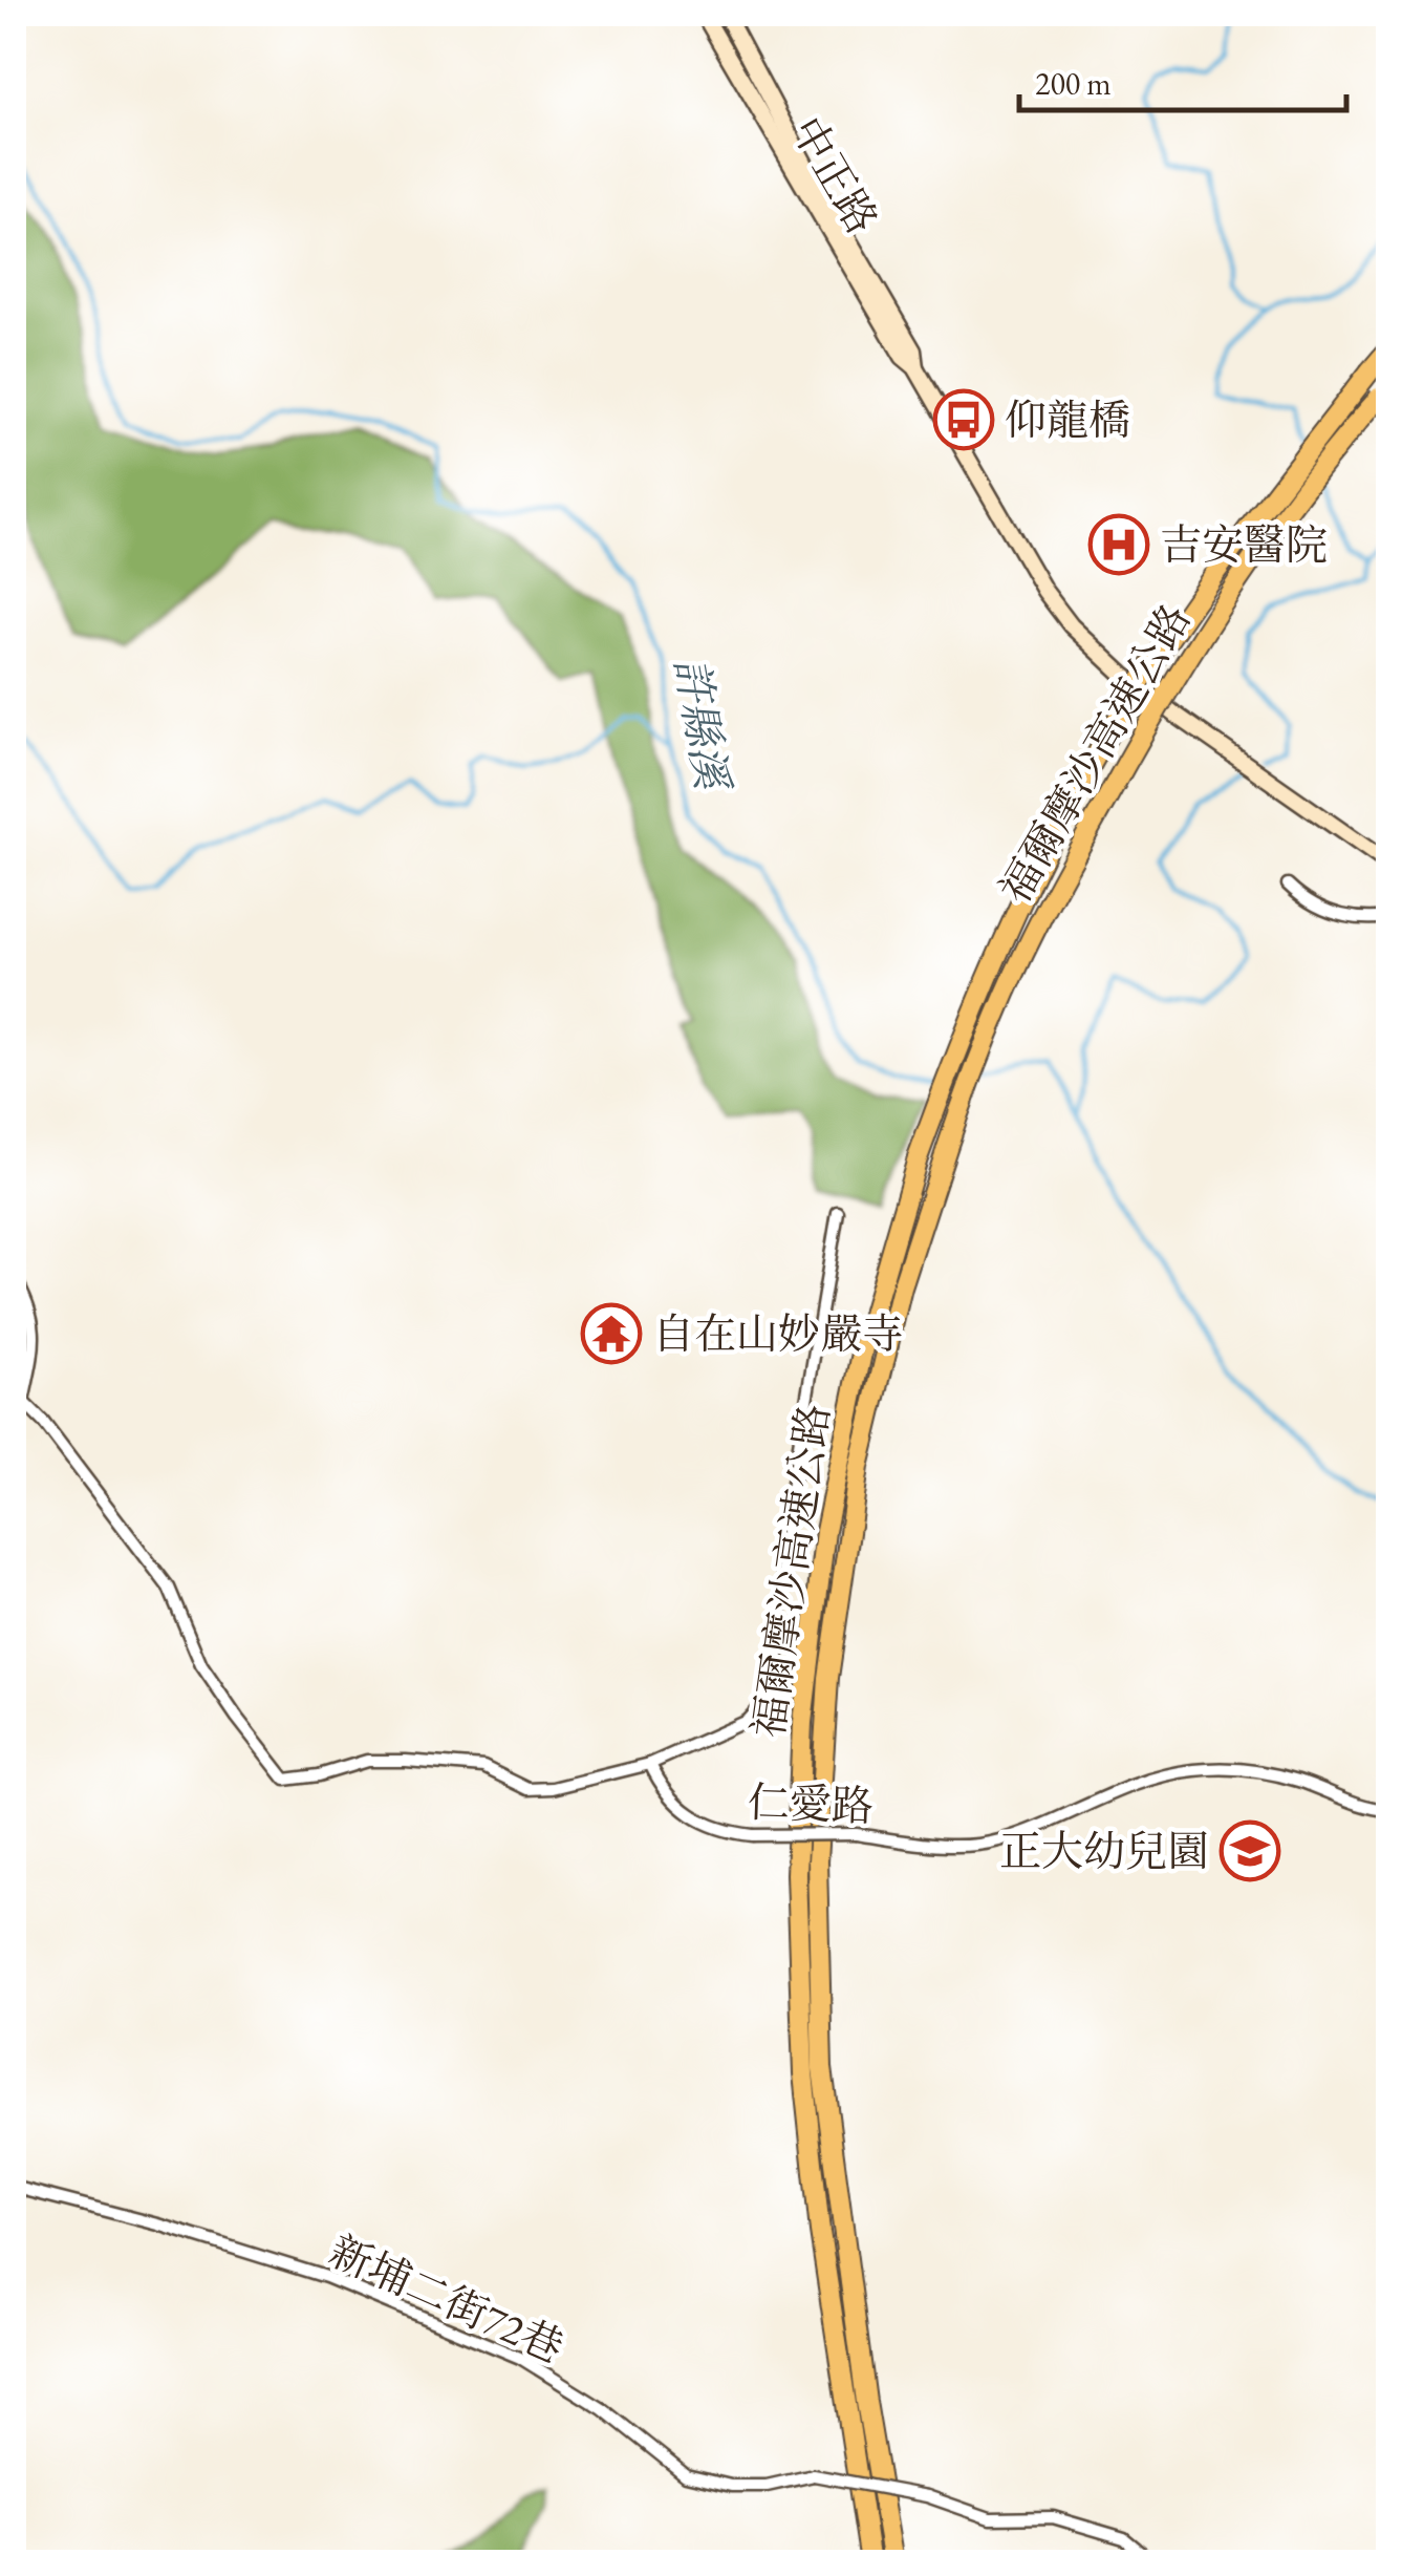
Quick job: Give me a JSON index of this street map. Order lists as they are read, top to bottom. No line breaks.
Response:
{"streets":{"highway":["福爾摩沙高速公路"],"main road":["中正路"],"street":["仁愛路","新埔二街72巷"]},"water":["許縣溪"],"places":{"bus stop":["仰龍橋"],"hospital":["吉安醫院"],"temple":["自在山妙嚴寺"],"school or university":["正大幼兒園"]},"scale_bar":"200 m"}
